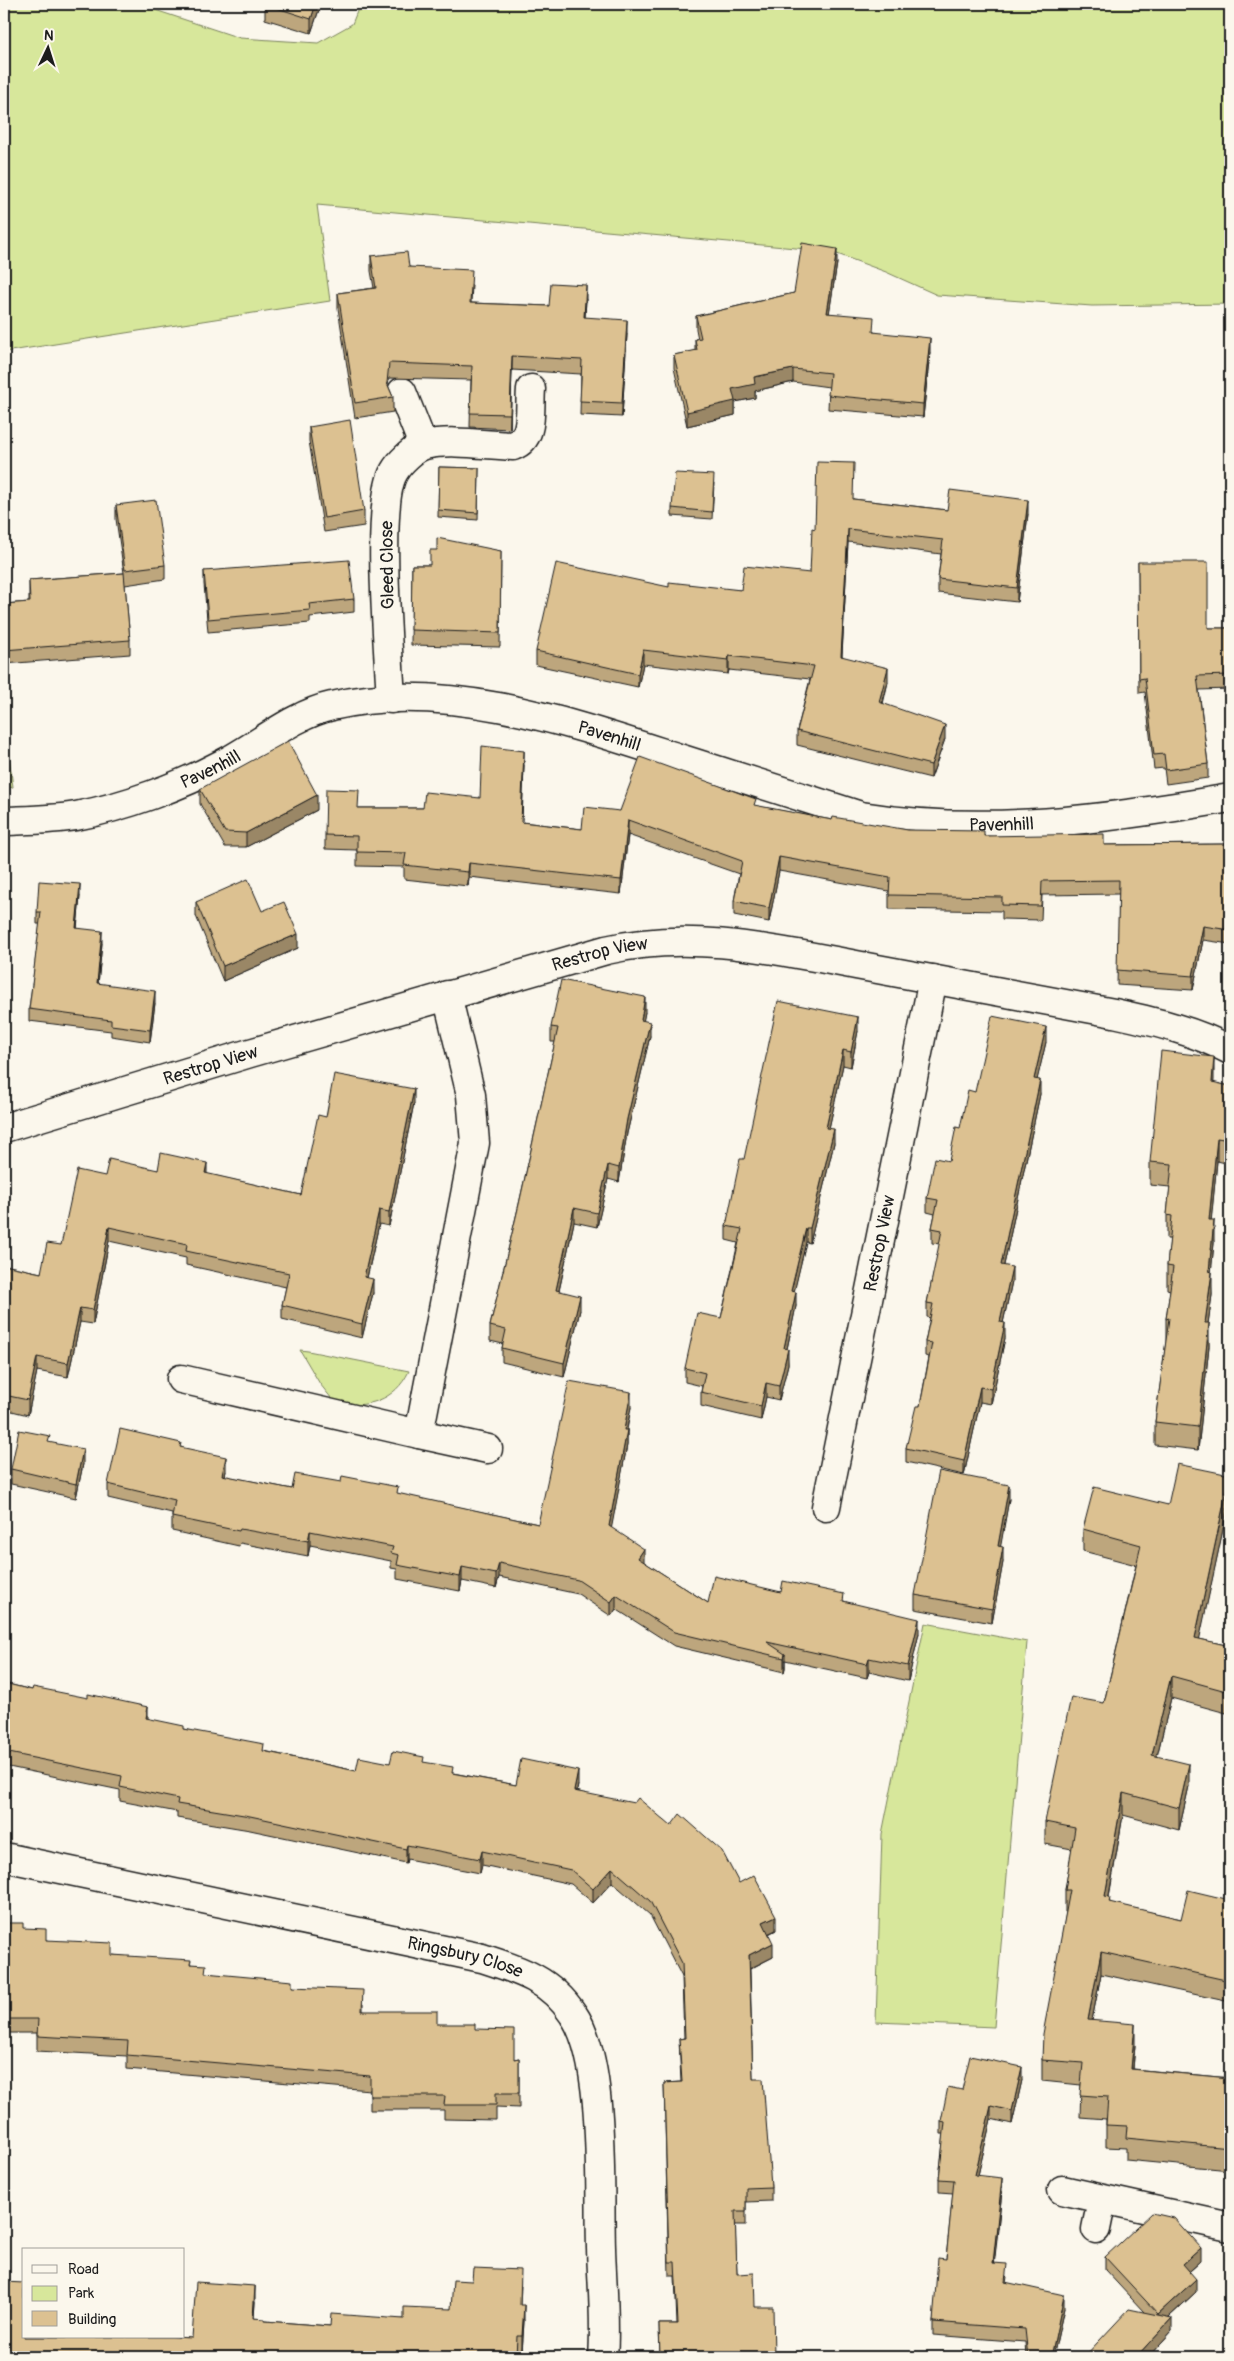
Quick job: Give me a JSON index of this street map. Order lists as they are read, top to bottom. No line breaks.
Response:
{"streets":{"street":["Gleed Close","Pavenhill","Restrop View","Ringsbury Close"]},"crossings":[["Gleed Close","Pavenhill"]],"legend":["Road","Park","Building"],"north":"top"}
